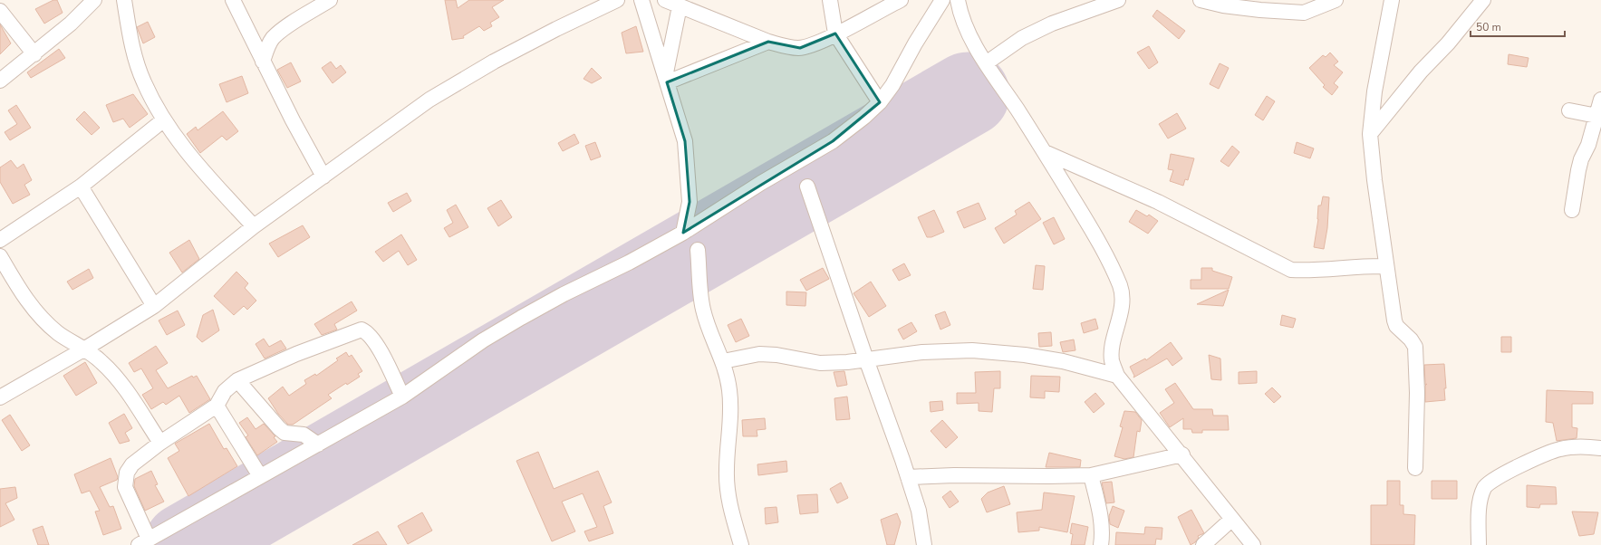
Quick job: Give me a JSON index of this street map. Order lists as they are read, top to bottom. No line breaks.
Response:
{"scale_bar":"50 m"}
